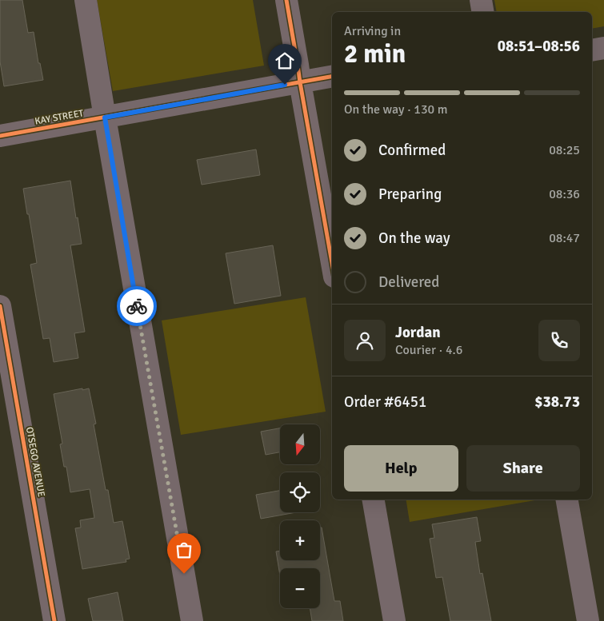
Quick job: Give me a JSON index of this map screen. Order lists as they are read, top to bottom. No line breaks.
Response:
{"streets":{"street":["KAY STREET","OTSEGO AVENUE"]},"north":"bottom","page":{"heading":["2 min","Arriving in","08:51–08:56"],"panel":["Jordan","Courier · 4.6","Order #6451","$38.73"],"bar":"On the way · 130 m","list":[["Confirmed","08:25"],["Preparing","08:36"],["On the way","08:47"],"Delivered"],"map_buttons":["+","−"],"buttons":["Help","Share"]}}
